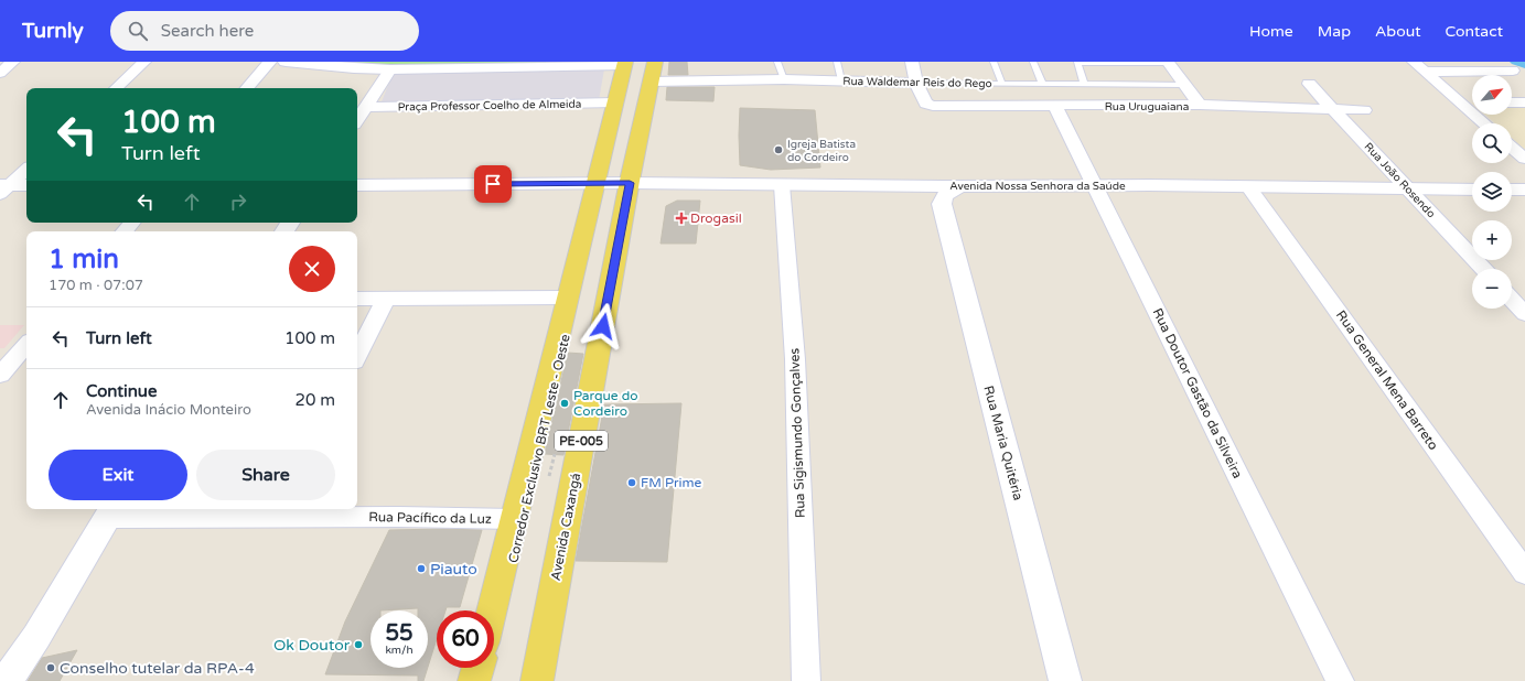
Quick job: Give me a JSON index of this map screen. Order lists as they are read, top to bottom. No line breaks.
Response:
{"streets":{"main road":["PE-005","Avenida Caxangá"],"street":["Rua Waldemar Reis do Rego","Praça Professor Coelho de Almeida","Rua Uruguaiana","Rua João Rosendo","Avenida Nossa Senhora da Saúde","Rua General Mena Barreto","Rua Doutor Gastão da Silveira","Rua Sigismundo Gonçalves","Rua Maria Quitéria","Rua Pacífico da Luz"],"lane":["Corredor Exclusivo BRT Leste - Oeste"]},"crossings":[["Rua Waldemar Reis do Rego","Rua Uruguaiana"],["Rua Waldemar Reis do Rego","Avenida Caxangá"],["Praça Professor Coelho de Almeida","PE-005"],["Rua Uruguaiana","Rua João Rosendo"],["Rua Uruguaiana","Rua Doutor Gastão da Silveira"],["Rua João Rosendo","Avenida Nossa Senhora da Saúde"],["Avenida Nossa Senhora da Saúde","Rua General Mena Barreto"],["Avenida Nossa Senhora da Saúde","Rua Doutor Gastão da Silveira"],["Avenida Nossa Senhora da Saúde","Rua Sigismundo Gonçalves"],["Avenida Nossa Senhora da Saúde","PE-005"],["Avenida Nossa Senhora da Saúde","Corredor Exclusivo BRT Leste - Oeste"],["Avenida Nossa Senhora da Saúde","Avenida Caxangá"],["PE-005","Corredor Exclusivo BRT Leste - Oeste"],["PE-005","Rua Pacífico da Luz"],["Corredor Exclusivo BRT Leste - Oeste","Avenida Caxangá"]],"places":{"other":["Igreja Batista do Cordeiro","Parque do Cordeiro","FM Prime","Piauto","Ok Doutor","Conselho tutelar da RPA-4"],"health":["Drogasil"]},"north":"top right","page":{"header":"Turnly","search":"Search here","nav":["Home","Map","About","Contact"],"map_buttons":["+","−"],"turn":["100 m","Turn left"],"heading":["1 min","170 m · 07:07"],"list":[{"name":"Turn left","value":"100 m"},{"name":"Continue","note":"Avenida Inácio Monteiro","value":"20 m"}],"buttons":["Exit","Share"],"speed":"55 km/h","limit":"60"}}
